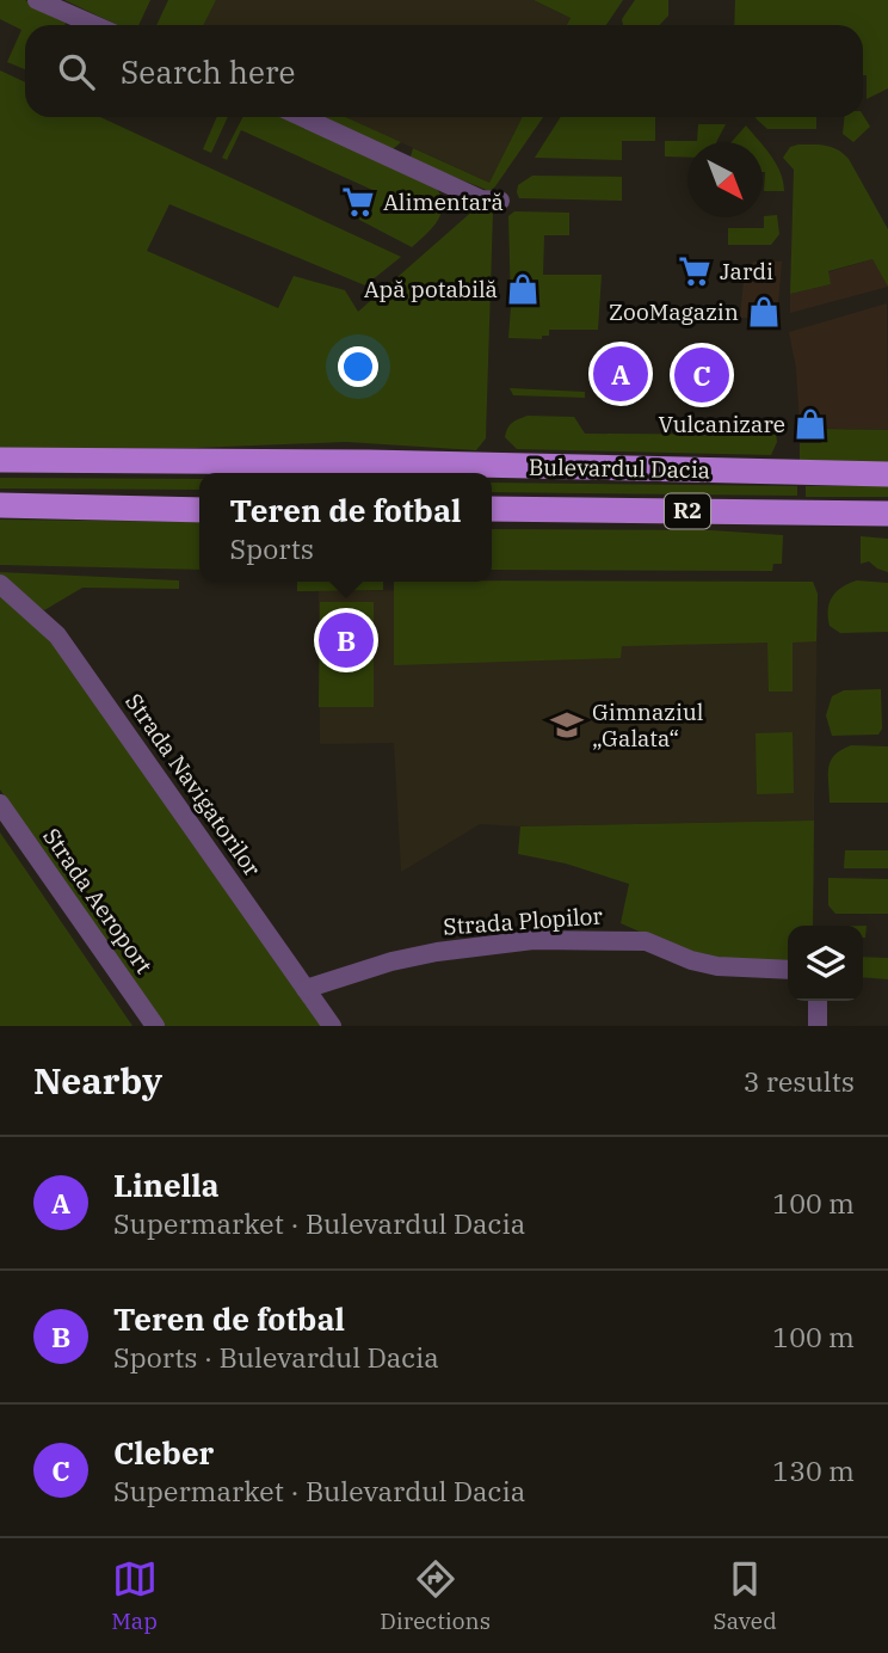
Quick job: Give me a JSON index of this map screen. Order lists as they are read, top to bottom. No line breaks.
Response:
{"streets":{"main road":["Bulevardul Dacia","R2"],"street":["Strada Navigatorilor","Strada Aeroport","Strada Plopilor"]},"crossings":[["Strada Navigatorilor","Strada Plopilor"]],"places":{"supermarket":["Alimentară","Jardi"],"shop":["Apă potabilă","ZooMagazin","Vulcanizare"],"school or university":["Gimnaziul „Galata“"]},"north":"bottom right","page":{"search":"Search here","pins":["A","C","B"],"popup":["Teren de fotbal","Sports"],"heading":["Nearby","3 results"],"list":[{"mark":"A","name":"Linella","note":"Supermarket · Bulevardul Dacia","value":"100 m"},{"mark":"B","name":"Teren de fotbal","note":"Sports · Bulevardul Dacia","value":"100 m"},{"mark":"C","name":"Cleber","note":"Supermarket · Bulevardul Dacia","value":"130 m"}],"nav":["Map","Directions","Saved"]}}
